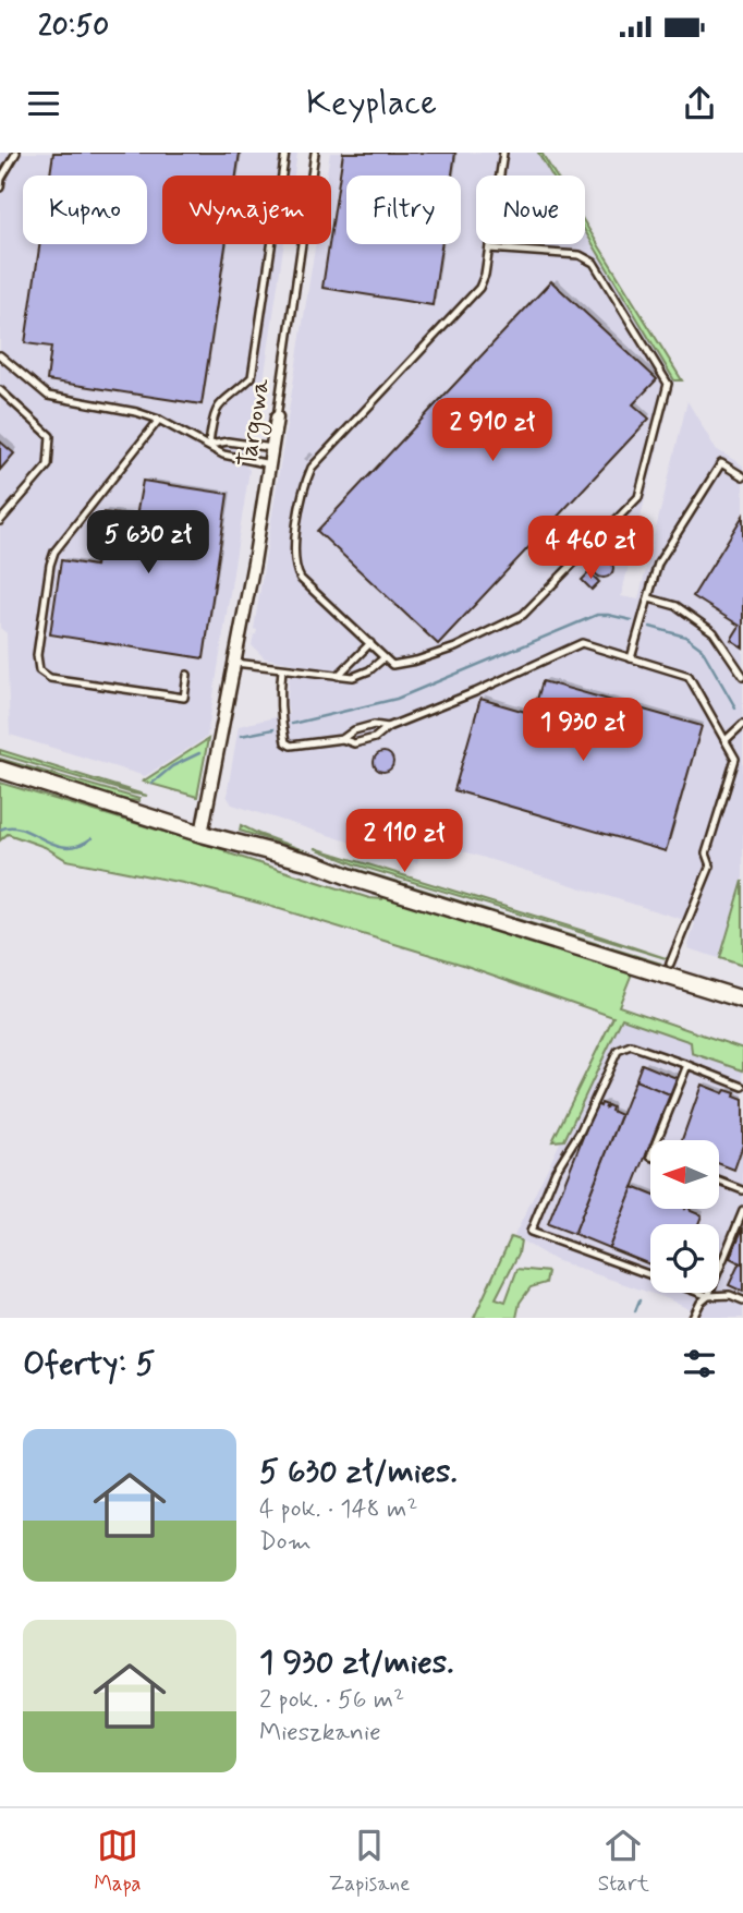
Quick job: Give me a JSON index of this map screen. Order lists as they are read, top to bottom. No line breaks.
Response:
{"streets":{"street":["Targowa"]},"north":"left","page":{"status":"20:50","header":"Keyplace","chip":["Kupno","Wynajem","Filtry","Nowe"],"price":["2 910 zł","5 630 zł","4 460 zł","1 930 zł","2 110 zł"],"heading":"Oferty: 5","list":[{"name":"5 630 zł/mies.","note":"4 pok. · 148 m² · Dom"},{"name":"1 930 zł/mies.","note":"2 pok. · 56 m² · Mieszkanie"}],"tabs":["Mapa","Zapisane","Start"]}}
